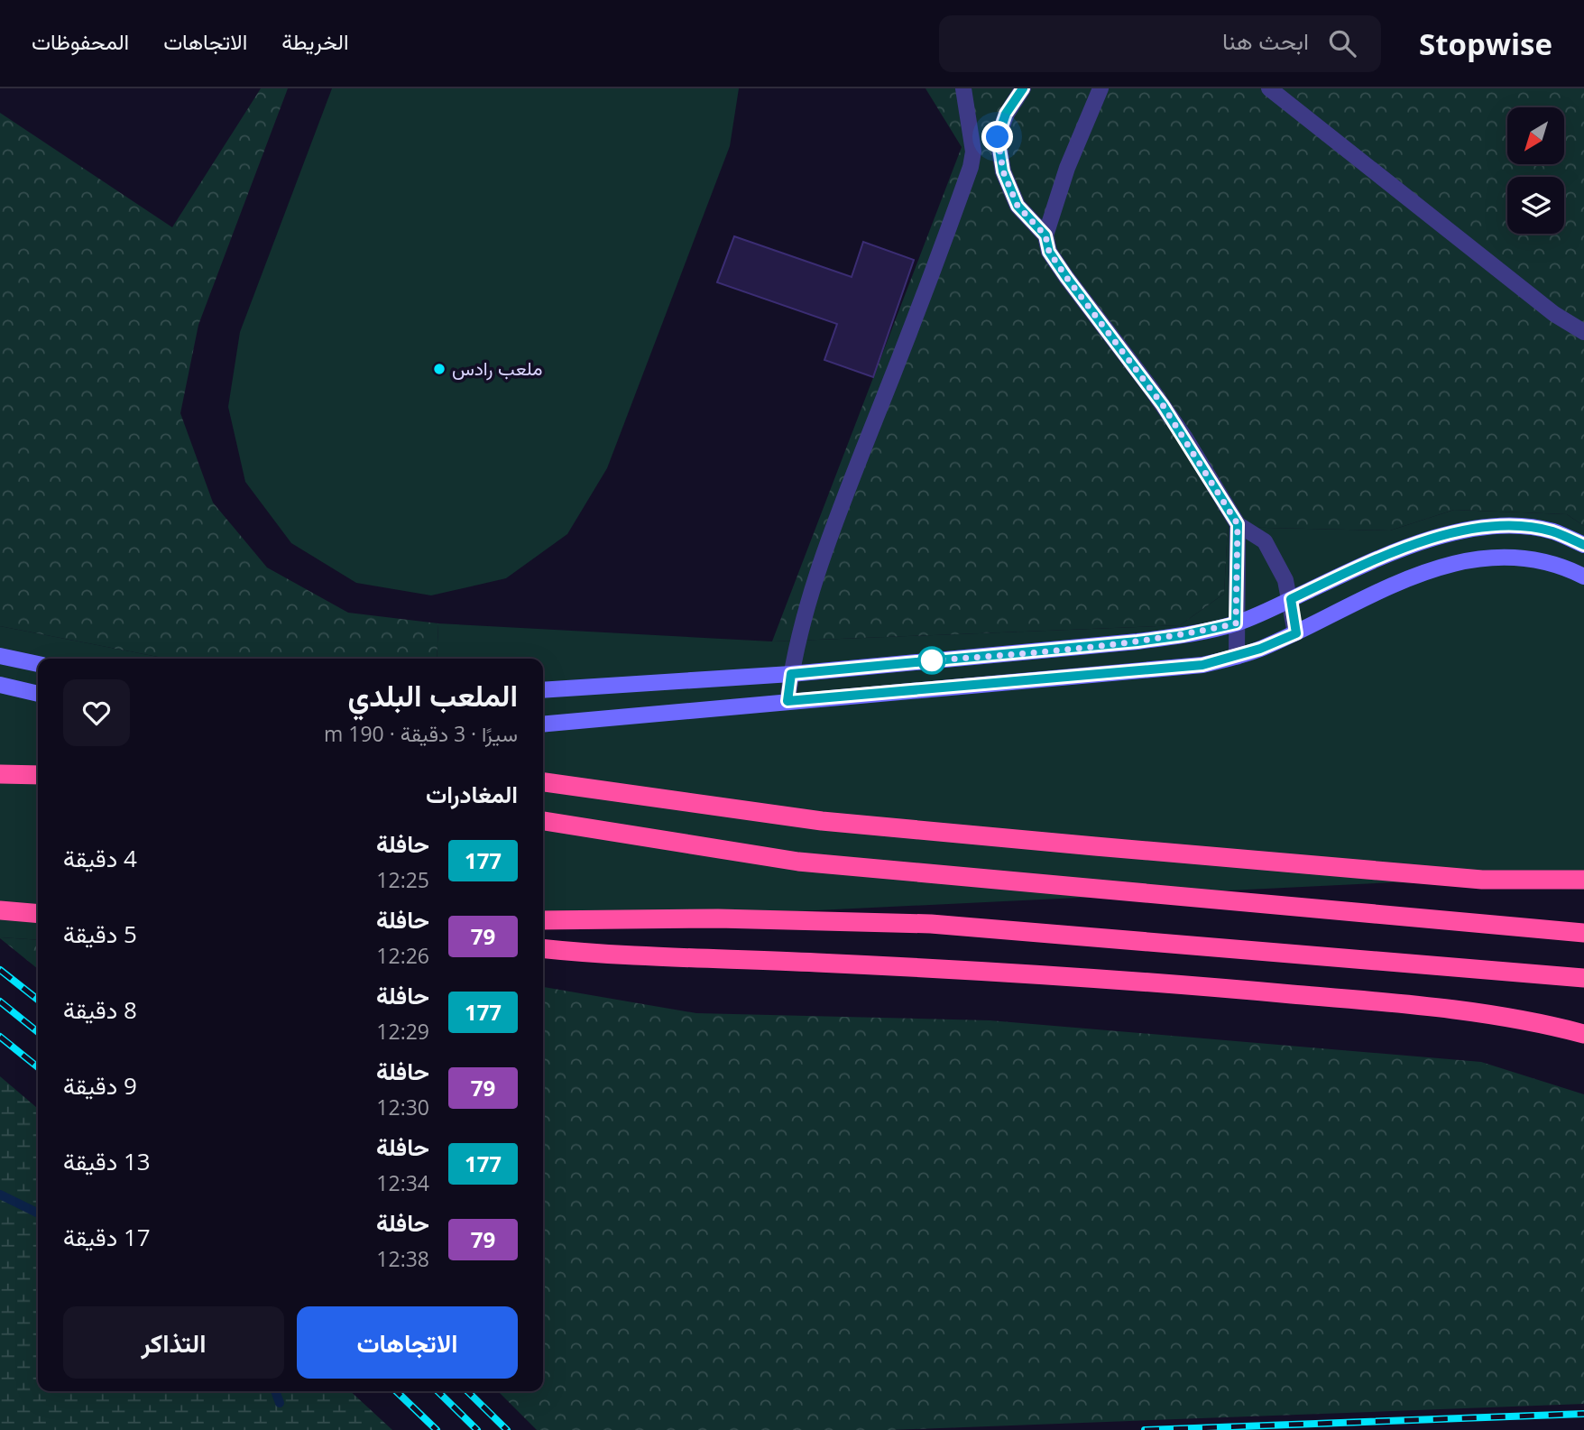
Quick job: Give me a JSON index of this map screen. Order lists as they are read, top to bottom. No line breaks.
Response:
{"places":["ملعب رادس"],"lines":["bus line 177"],"north":"bottom left","page":{"header":"Stopwise","search":"ابحث هنا","nav":["الخريطة","الاتجاهات","المحفوظات"],"heading":[["الملعب البلدي","سيرًا · 3 دقيقة · 190 m"],"المغادرات"],"list":[{"mark":"177","name":"حافلة","note":"12:25","value":"4 دقيقة"},{"mark":"79","name":"حافلة","note":"12:26","value":"5 دقيقة"},{"mark":"177","name":"حافلة","note":"12:29","value":"8 دقيقة"},{"mark":"79","name":"حافلة","note":"12:30","value":"9 دقيقة"},{"mark":"177","name":"حافلة","note":"12:34","value":"13 دقيقة"},{"mark":"79","name":"حافلة","note":"12:38","value":"17 دقيقة"}],"buttons":["الاتجاهات","التذاكر"]}}
